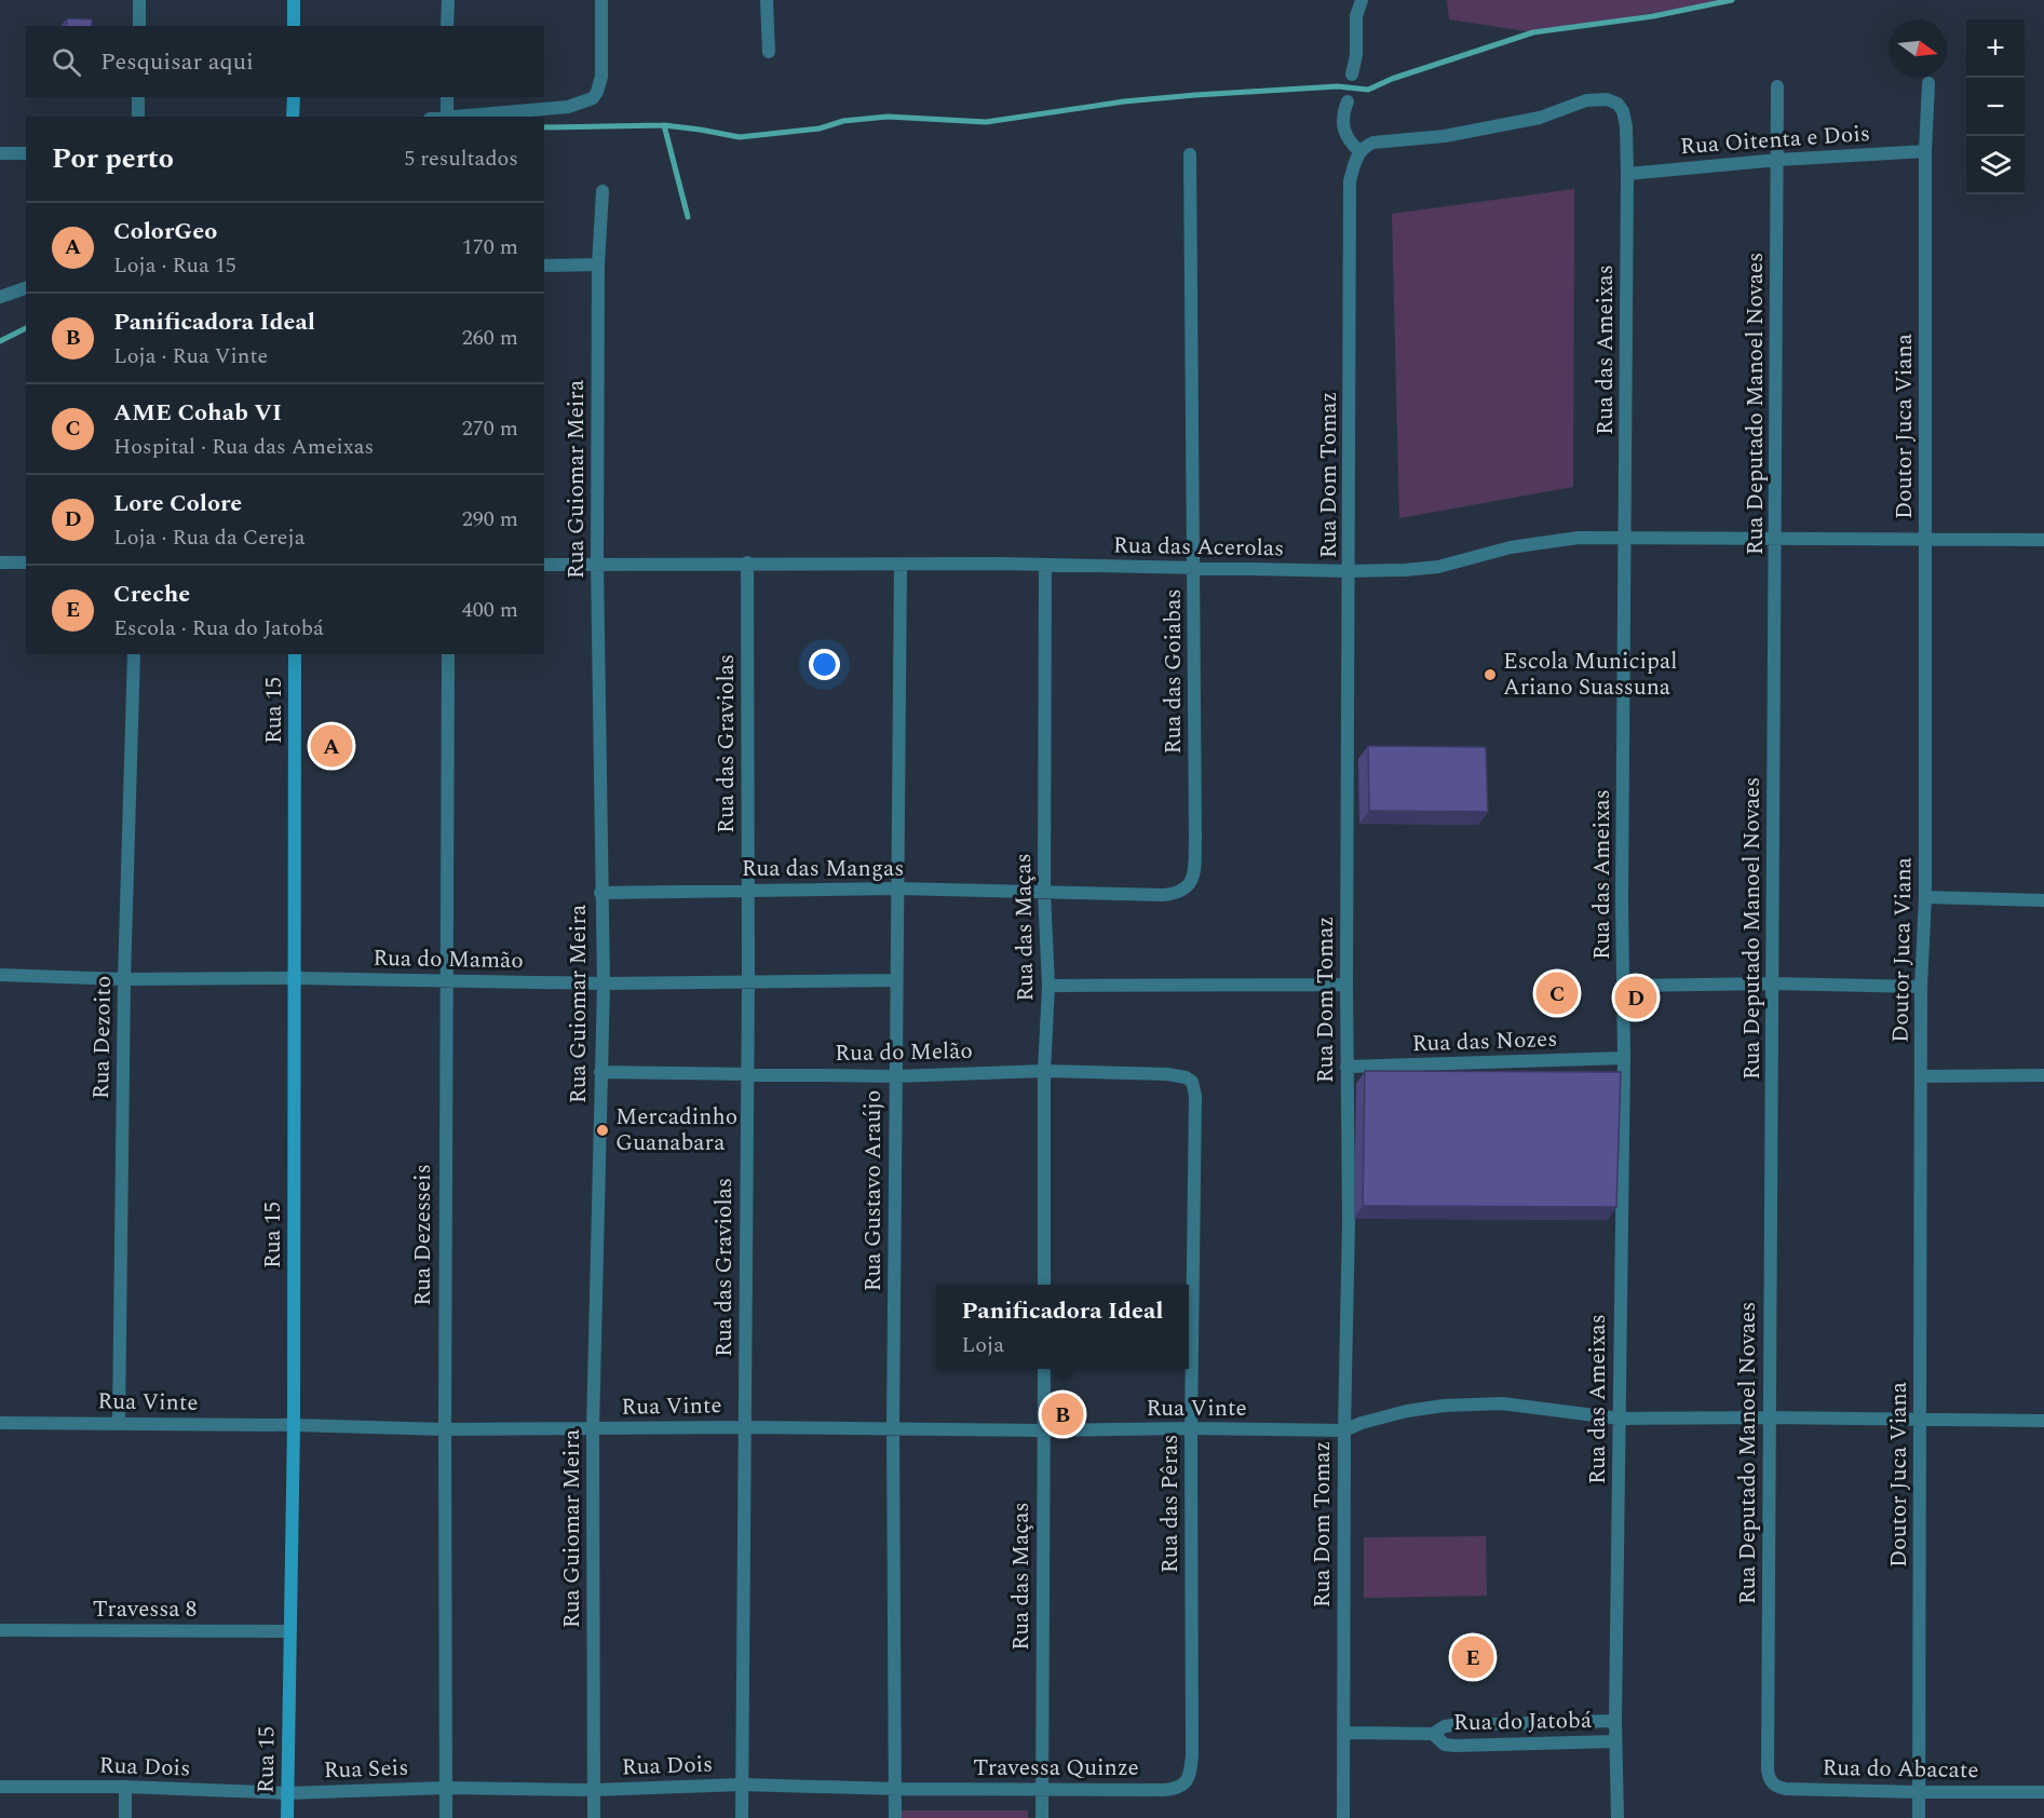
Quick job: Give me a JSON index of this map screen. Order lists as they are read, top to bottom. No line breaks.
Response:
{"streets":{"main road":["Rua 15"],"street":["Rua Oitenta e Dois","Rua das Ameixas","Rua Deputado Manoel Novaes","Doutor Juca Viana","Rua Dom Tomaz","Rua Guiomar Meira","Rua das Acerolas","Rua das Goiabas","Rua das Graviolas","Rua das Mangas","Rua das Maças","Rua do Mamão","Rua Dezoito","Rua das Nozes","Rua do Melão","Rua Gustavo Araújo","Rua Dezesseis","Rua Vinte","Rua das Pêras","Travessa 8","Rua do Jatobá","Rua Dois","Travessa Quinze","Rua Seis","Rua do Abacate"]},"crossings":[["Rua Oitenta e Dois","Rua das Ameixas"],["Rua Oitenta e Dois","Rua Deputado Manoel Novaes"],["Rua Oitenta e Dois","Doutor Juca Viana"],["Rua das Ameixas","Rua Dom Tomaz"],["Rua das Ameixas","Rua das Acerolas"],["Rua das Ameixas","Rua das Nozes"],["Rua das Ameixas","Rua Vinte"],["Rua das Ameixas","Rua do Jatobá"],["Rua Deputado Manoel Novaes","Rua das Acerolas"],["Rua Deputado Manoel Novaes","Rua Vinte"],["Rua Deputado Manoel Novaes","Rua do Abacate"],["Doutor Juca Viana","Rua das Acerolas"],["Doutor Juca Viana","Rua Vinte"],["Doutor Juca Viana","Rua do Abacate"],["Rua Dom Tomaz","Rua das Acerolas"],["Rua Dom Tomaz","Rua das Nozes"],["Rua Dom Tomaz","Rua Vinte"],["Rua Dom Tomaz","Rua do Jatobá"],["Rua Guiomar Meira","Rua das Acerolas"],["Rua Guiomar Meira","Rua das Mangas"],["Rua Guiomar Meira","Rua do Mamão"],["Rua Guiomar Meira","Rua do Melão"],["Rua Guiomar Meira","Rua Vinte"],["Rua Guiomar Meira","Rua Dois"],["Rua das Acerolas","Rua das Goiabas"],["Rua das Acerolas","Rua das Graviolas"],["Rua das Acerolas","Rua das Maças"],["Rua das Acerolas","Rua Gustavo Araújo"],["Rua das Goiabas","Rua das Mangas"],["Rua das Goiabas","Rua das Maças"],["Rua 15","Rua do Mamão"],["Rua 15","Rua Vinte"],["Rua 15","Travessa 8"],["Rua 15","Rua Dois"],["Rua 15","Rua Seis"],["Rua das Graviolas","Rua das Mangas"],["Rua das Graviolas","Rua do Mamão"],["Rua das Graviolas","Rua do Melão"],["Rua das Graviolas","Rua Vinte"],["Rua das Graviolas","Rua Dois"],["Rua das Mangas","Rua das Maças"],["Rua das Mangas","Rua Gustavo Araújo"],["Rua das Maças","Rua do Melão"],["Rua das Maças","Rua Vinte"],["Rua das Maças","Travessa Quinze"],["Rua do Mamão","Rua Dezoito"],["Rua do Mamão","Rua Gustavo Araújo"],["Rua do Mamão","Rua Dezesseis"],["Rua Dezoito","Rua Vinte"],["Rua do Melão","Rua Gustavo Araújo"],["Rua do Melão","Rua das Pêras"],["Rua Gustavo Araújo","Rua Vinte"],["Rua Gustavo Araújo","Rua Dois"],["Rua Gustavo Araújo","Travessa Quinze"],["Rua Dezesseis","Rua Vinte"],["Rua Dezesseis","Rua Dois"],["Rua Dezesseis","Rua Seis"],["Rua Vinte","Rua das Pêras"],["Rua das Pêras","Travessa Quinze"],["Rua Dois","Travessa Quinze"],["Rua Dois","Rua Seis"]],"places":["Escola Municipal Ariano Suassuna","Mercadinho Guanabara"],"north":"right","page":{"map_buttons":["+","−"],"search":"Pesquisar aqui","heading":["Por perto","5 resultados"],"list":[{"mark":"A","name":"ColorGeo","note":"Loja · Rua 15","value":"170 m"},{"mark":"B","name":"Panificadora Ideal","note":"Loja · Rua Vinte","value":"260 m"},{"mark":"C","name":"AME Cohab VI","note":"Hospital · Rua das Ameixas","value":"270 m"},{"mark":"D","name":"Lore Colore","note":"Loja · Rua da Cereja","value":"290 m"},{"mark":"E","name":"Creche","note":"Escola · Rua do Jatobá","value":"400 m"}],"pins":["A","C","D","B","E"],"popup":["Panificadora Ideal","Loja"]}}
